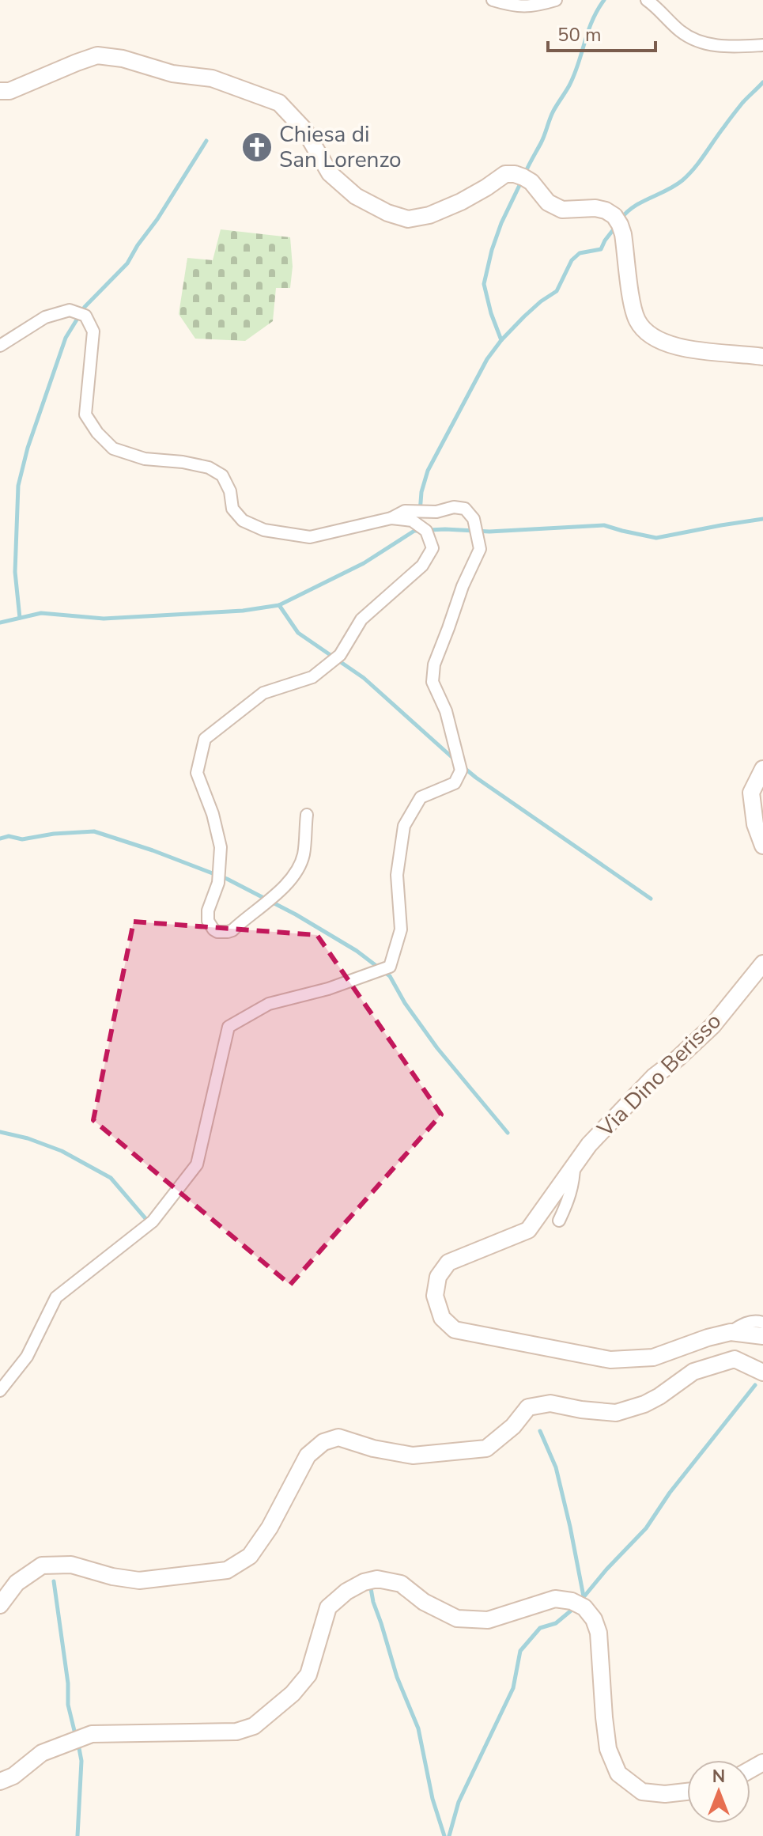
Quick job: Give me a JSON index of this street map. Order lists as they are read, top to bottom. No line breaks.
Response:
{"streets":{"street":["Via Dino Berisso"]},"places":{"church":["Chiesa di San Lorenzo"]},"scale_bar":"50 m","north":"top"}
